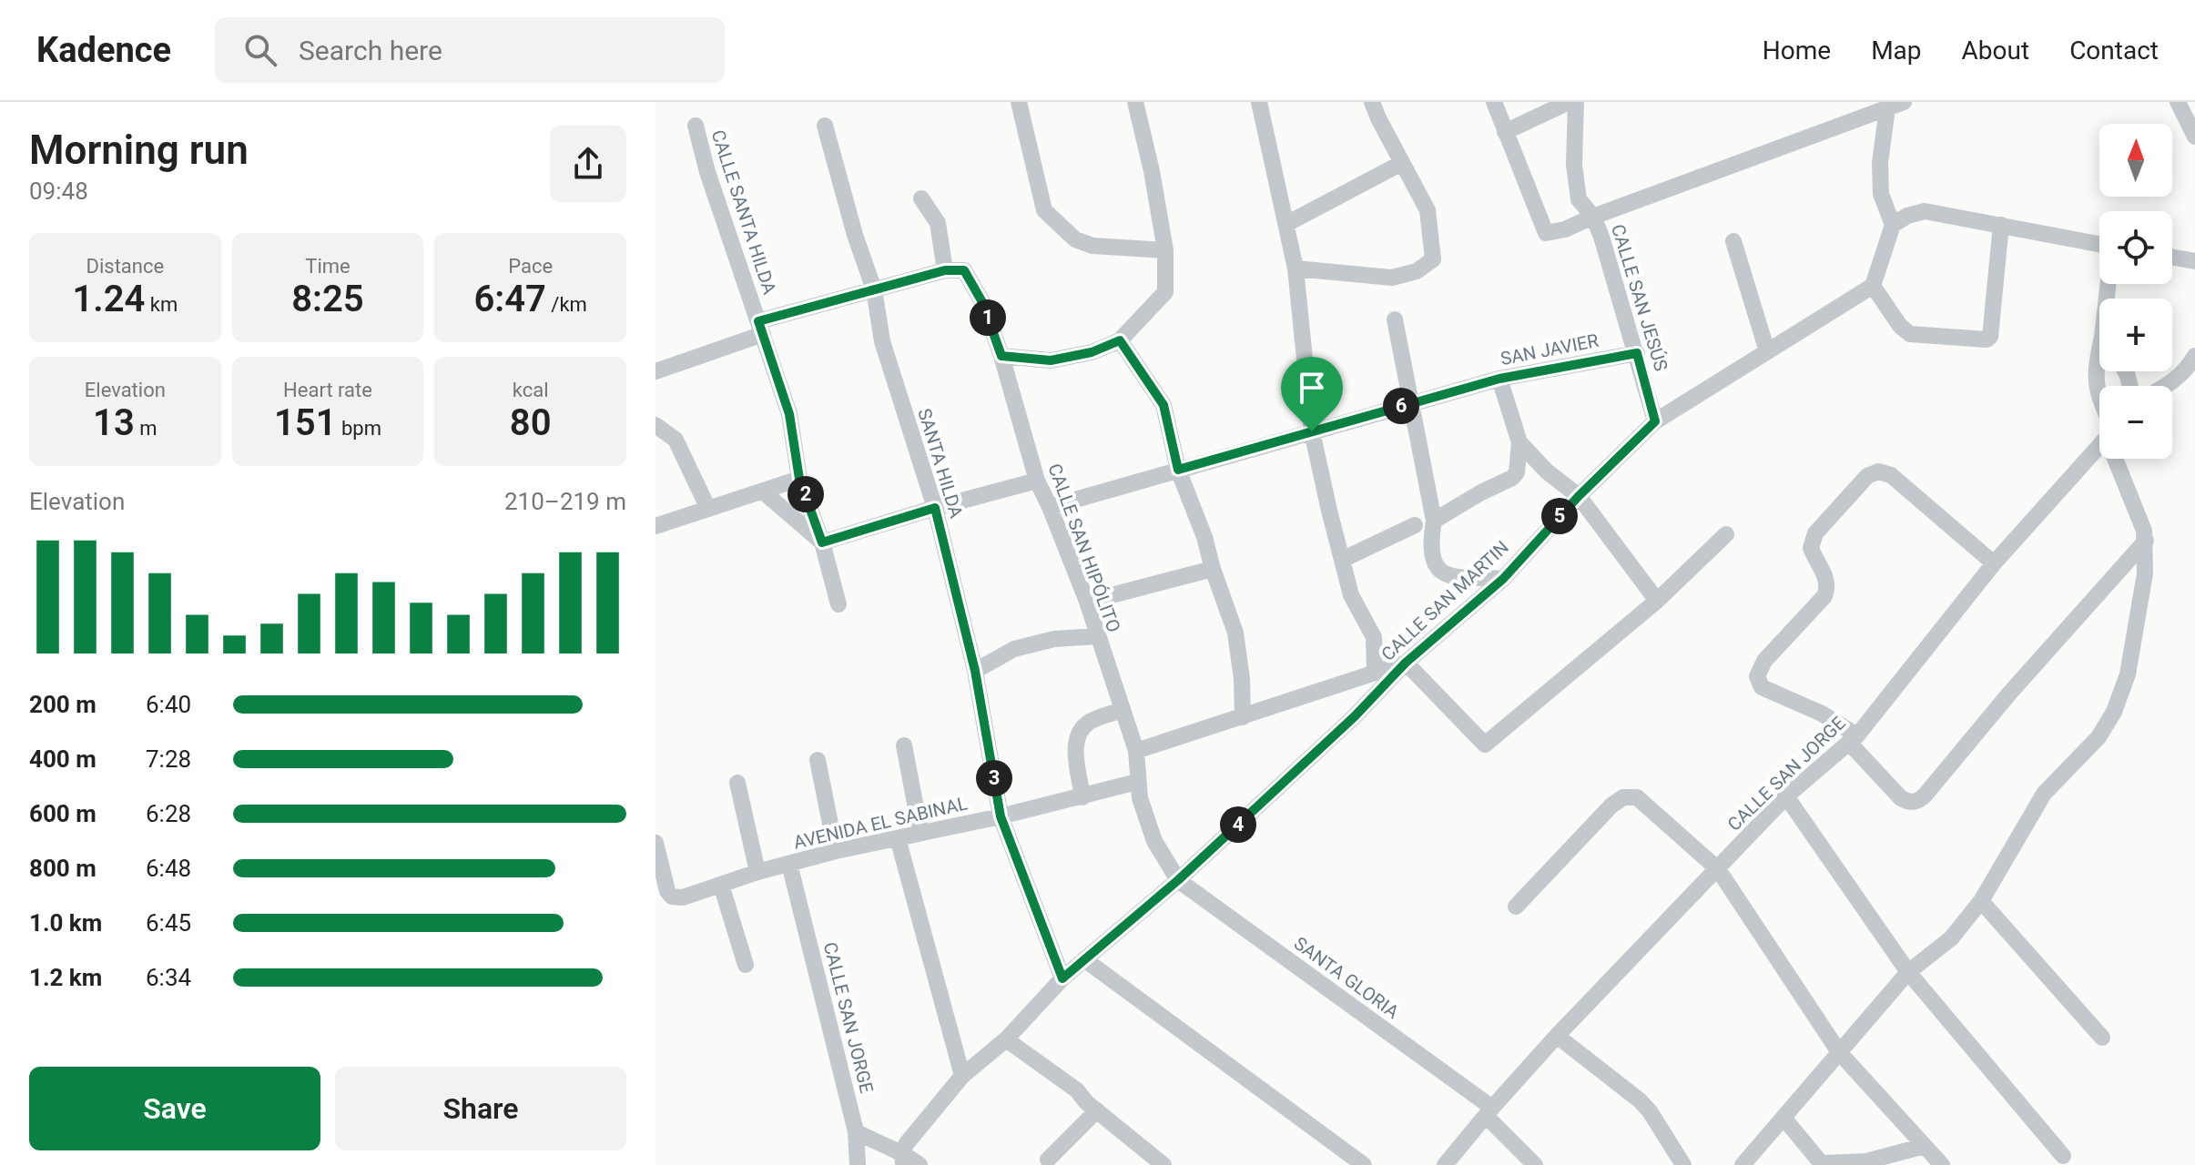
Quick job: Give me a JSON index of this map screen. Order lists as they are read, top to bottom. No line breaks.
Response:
{"streets":{"street":["CALLE SANTA HILDA","CALLE SAN JESÚS","SAN JAVIER","SANTA HILDA","CALLE SAN HIPÓLITO","CALLE SAN MARTIN","CALLE SAN JORGE","AVENIDA EL SABINAL","SANTA GLORIA"]},"crossings":[["CALLE SAN JESÚS","SAN JAVIER"],["CALLE SAN JESÚS","CALLE SAN MARTIN"],["SAN JAVIER","CALLE SAN HIPÓLITO"],["SANTA HILDA","CALLE SAN MARTIN"],["SANTA HILDA","AVENIDA EL SABINAL"],["CALLE SAN HIPÓLITO","CALLE SAN MARTIN"],["CALLE SAN HIPÓLITO","AVENIDA EL SABINAL"],["CALLE SAN HIPÓLITO","SANTA GLORIA"],["CALLE SAN MARTIN","SANTA GLORIA"],["CALLE SAN JORGE","AVENIDA EL SABINAL"],["CALLE SAN JORGE","SANTA GLORIA"]],"north":"top","page":{"header":"Kadence","search":"Search here","nav":["Home","Map","About","Contact"],"heading":["Morning run","09:48"],"map_buttons":["+","−"],"stats":[["Distance","1.24 km"],["Time","8:25"],["Pace","6:47 /km"],["Elevation","13 m"],["Heart rate","151 bpm"],["kcal","80"]],"pins":["1","6","2","5","3","4"],"chart":["Elevation","210–219 m"],"list":[{"name":"200 m","note":"6:40"},{"name":"400 m","note":"7:28"},{"name":"600 m","note":"6:28"},{"name":"800 m","note":"6:48"},{"name":"1.0 km","note":"6:45"},{"name":"1.2 km","note":"6:34"}],"buttons":["Save","Share"]}}
